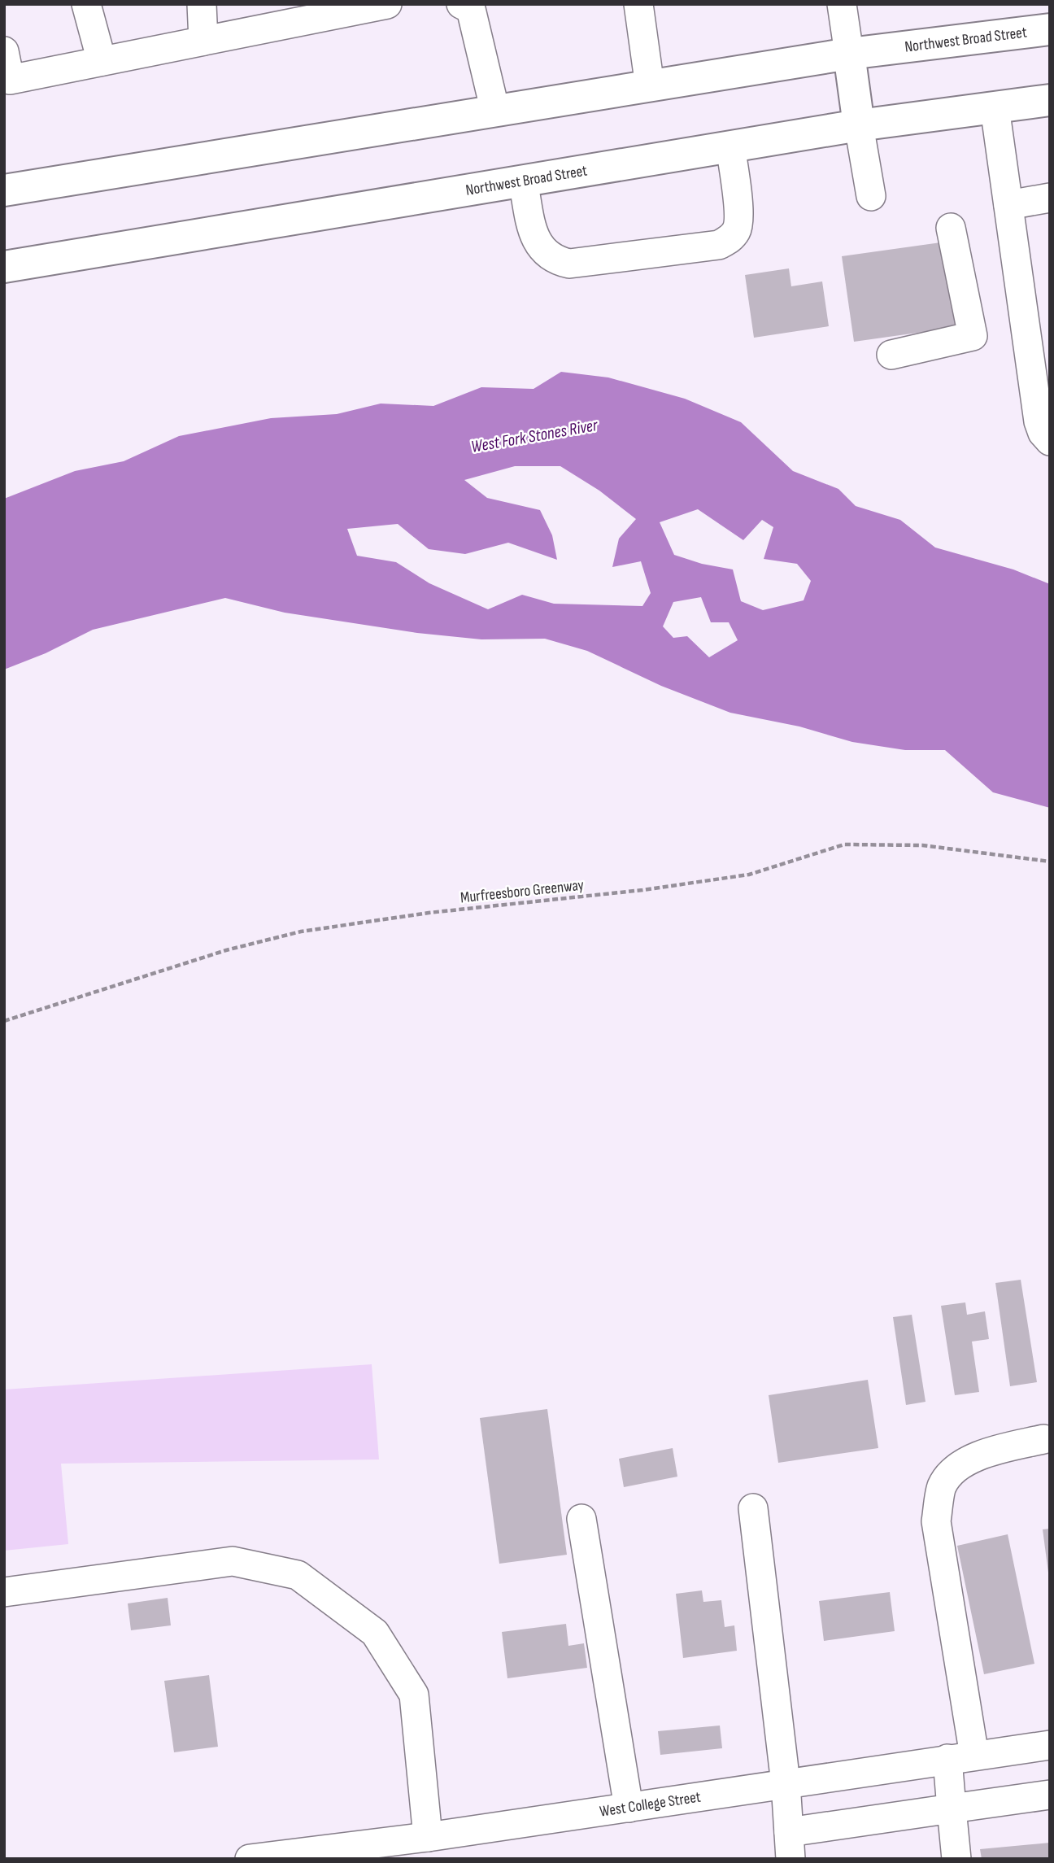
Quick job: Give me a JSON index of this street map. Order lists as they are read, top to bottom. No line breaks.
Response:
{"streets":{"main road":["Northwest Broad Street"],"street":["West College Street"],"path":["Murfreesboro Greenway"]},"water":["West Fork Stones River"]}
